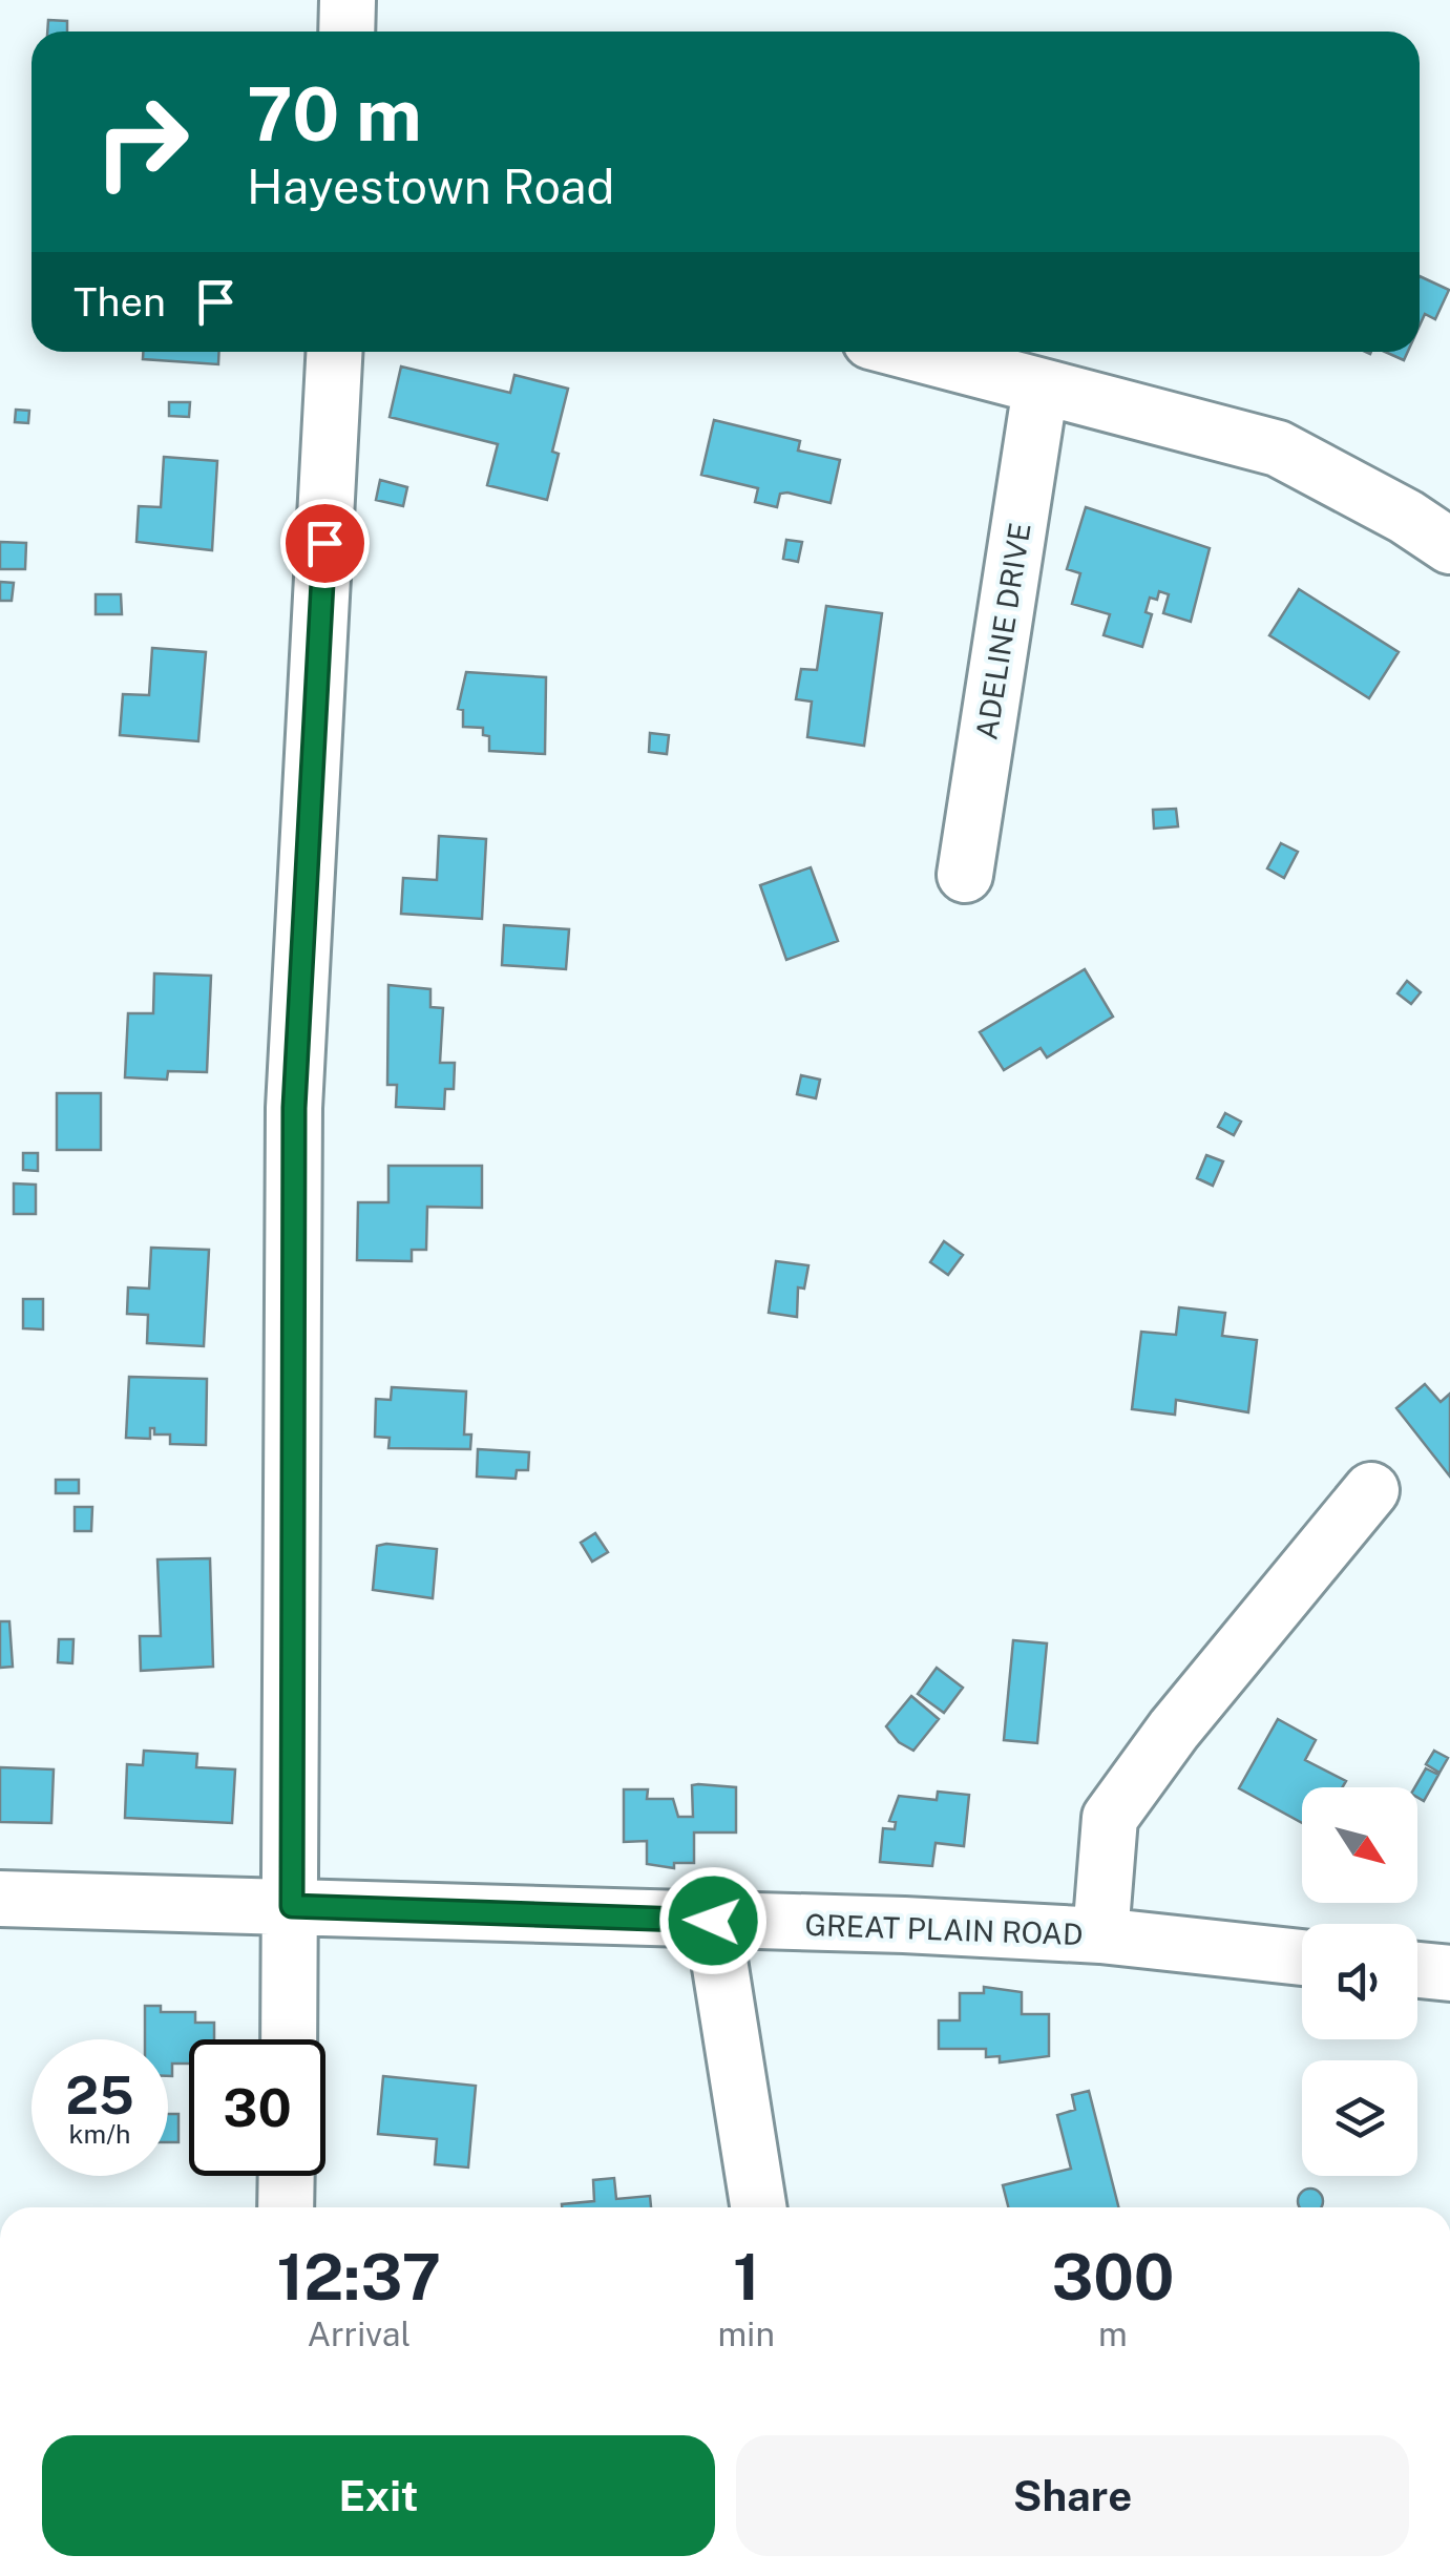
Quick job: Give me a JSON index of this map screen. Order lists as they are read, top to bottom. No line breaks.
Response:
{"streets":{"street":["ADELINE DRIVE","GREAT PLAIN ROAD"]},"north":"bottom right","page":{"turn":["70 m","Hayestown Road"],"then":"Then","speed":"25 km/h","limit":"30","eta":["12:37","Arrival","1","min","300","m"],"buttons":["Exit","Share"]}}
